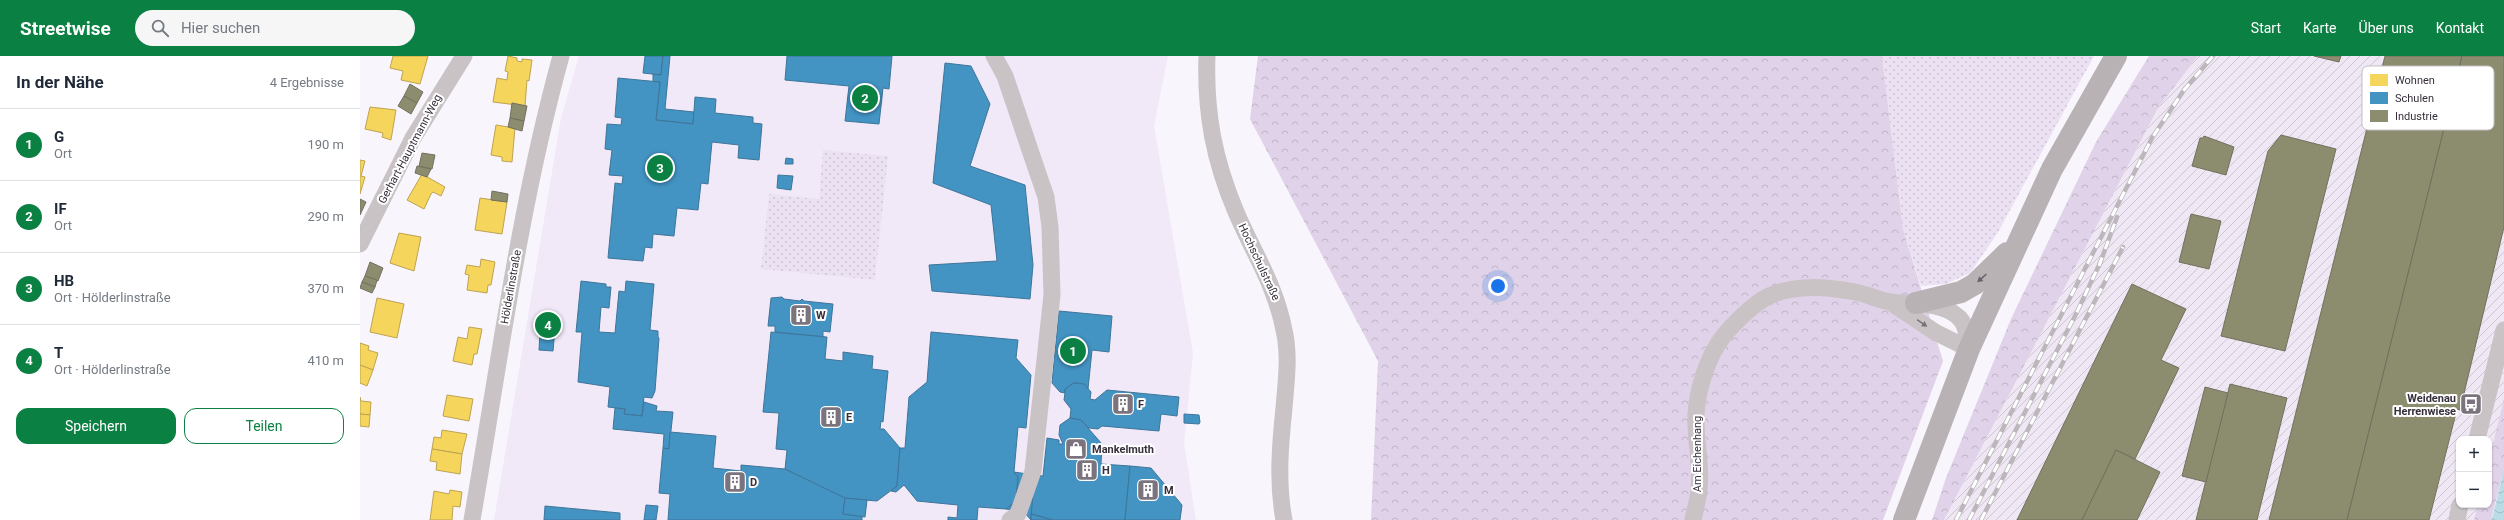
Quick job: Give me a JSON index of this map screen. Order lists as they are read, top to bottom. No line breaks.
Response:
{"streets":{"street":["Gerhart-Hauptmann-Weg","Hochschulstraße","Hölderlinstraße","Am Eichenhang"]},"places":{"building":["W","F","E","H","D","M"],"bus stop":["Weidenau Herrenwiese"],"shop":["Mankelmuth"]},"legend":["Wohnen","Schulen","Industrie"],"page":{"header":"Streetwise","search":"Hier suchen","nav":["Start","Karte","Über uns","Kontakt"],"heading":["In der Nähe","4 Ergebnisse"],"pins":["2","3","4","1"],"list":[{"mark":"1","name":"G","note":"Ort","value":"190 m"},{"mark":"2","name":"IF","note":"Ort","value":"290 m"},{"mark":"3","name":"HB","note":"Ort · Hölderlinstraße","value":"370 m"},{"mark":"4","name":"T","note":"Ort · Hölderlinstraße","value":"410 m"}],"buttons":["Speichern","Teilen"],"map_buttons":["+","−"]}}
